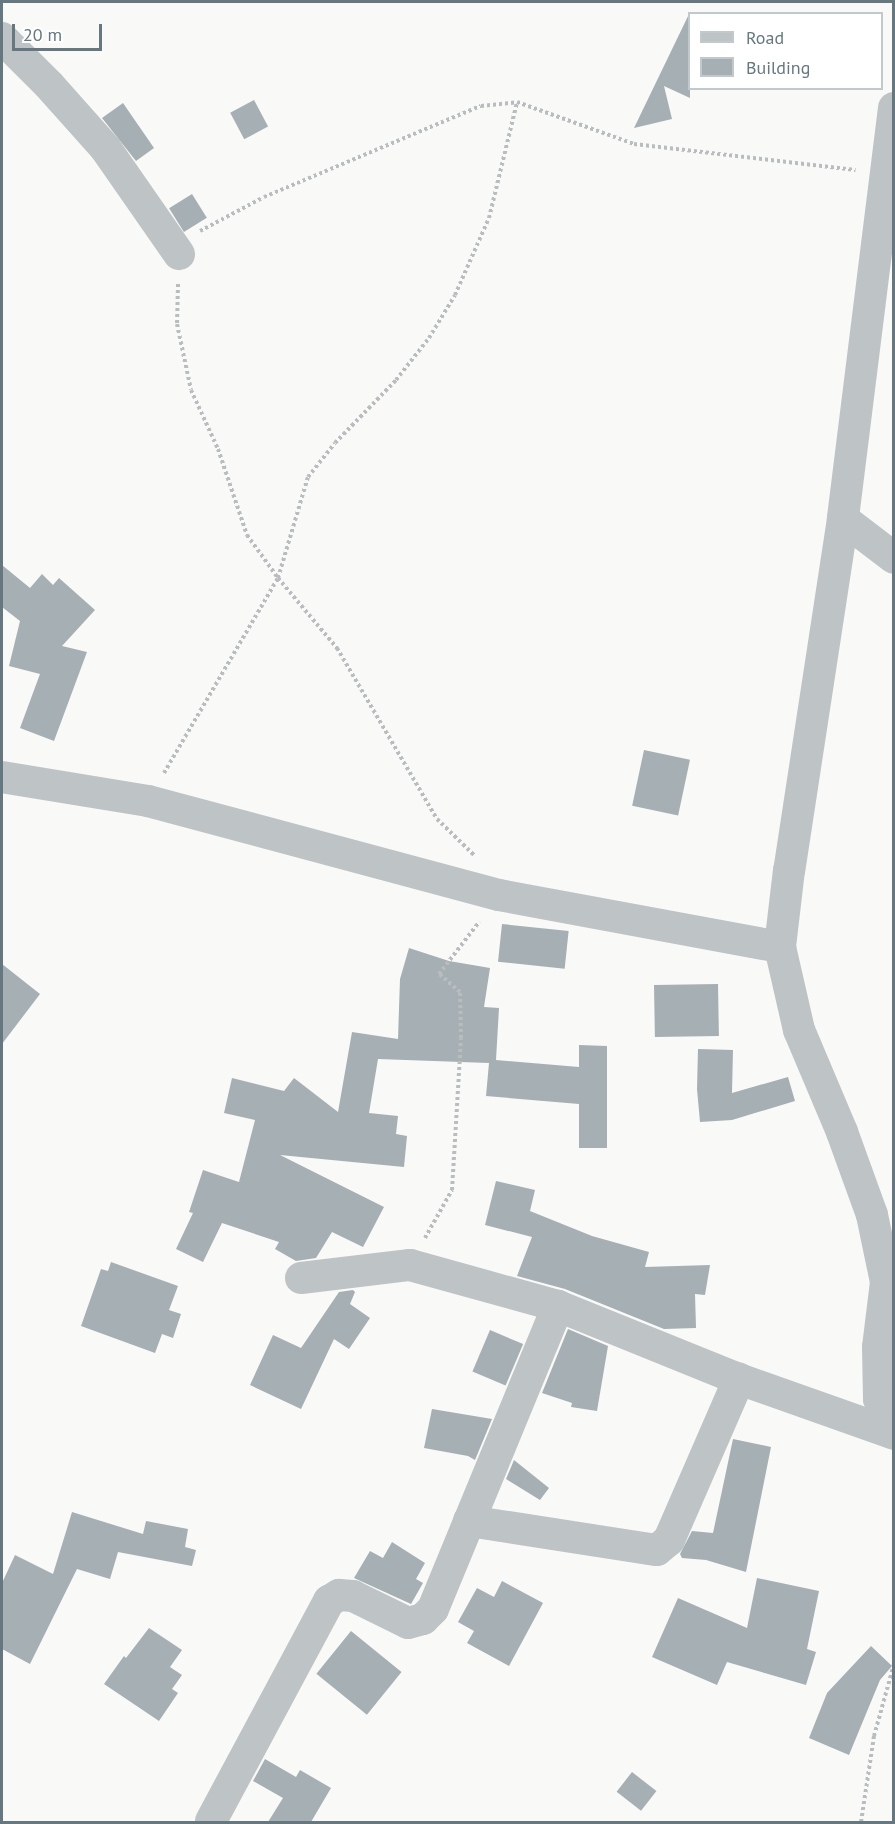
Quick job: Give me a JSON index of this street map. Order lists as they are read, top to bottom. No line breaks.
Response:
{"legend":["Road","Building"],"scale_bar":"20 m"}
